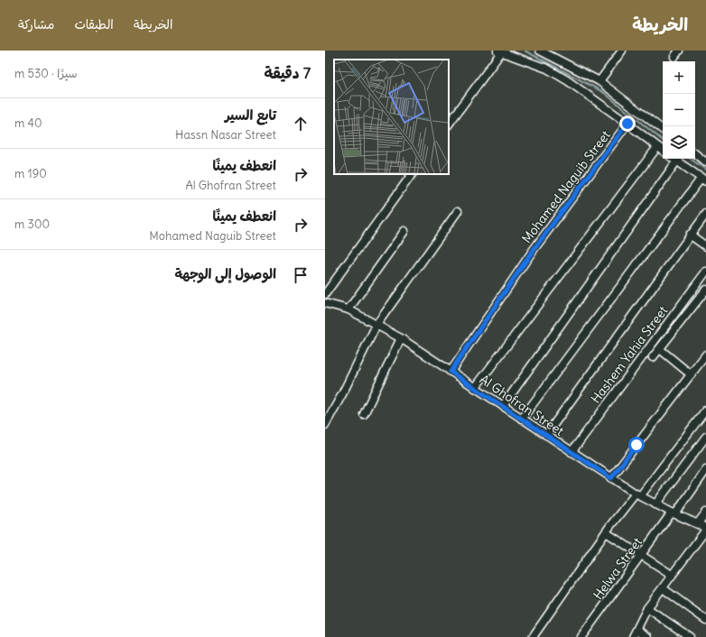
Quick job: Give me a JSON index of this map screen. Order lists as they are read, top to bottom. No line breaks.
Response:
{"streets":{"street":["Mohamed Naguib Street","Hashem Yahia Street","Al Ghofran Street","Helwa Street"]},"crossings":[["Mohamed Naguib Street","Al Ghofran Street"],["Hashem Yahia Street","Al Ghofran Street"],["Al Ghofran Street","Helwa Street"]],"page":{"header":"الخريطة","nav":["الخريطة","الطبقات","مشاركة"],"heading":["7 دقيقة","سيرًا · 530 m"],"map_buttons":["+","−"],"list":[["تابع السير","Hassn Nasar Street","40 m"],["انعطف يمينًا","Al Ghofran Street","190 m"],["انعطف يمينًا","Mohamed Naguib Street","300 m"],"الوصول إلى الوجهة"]}}
